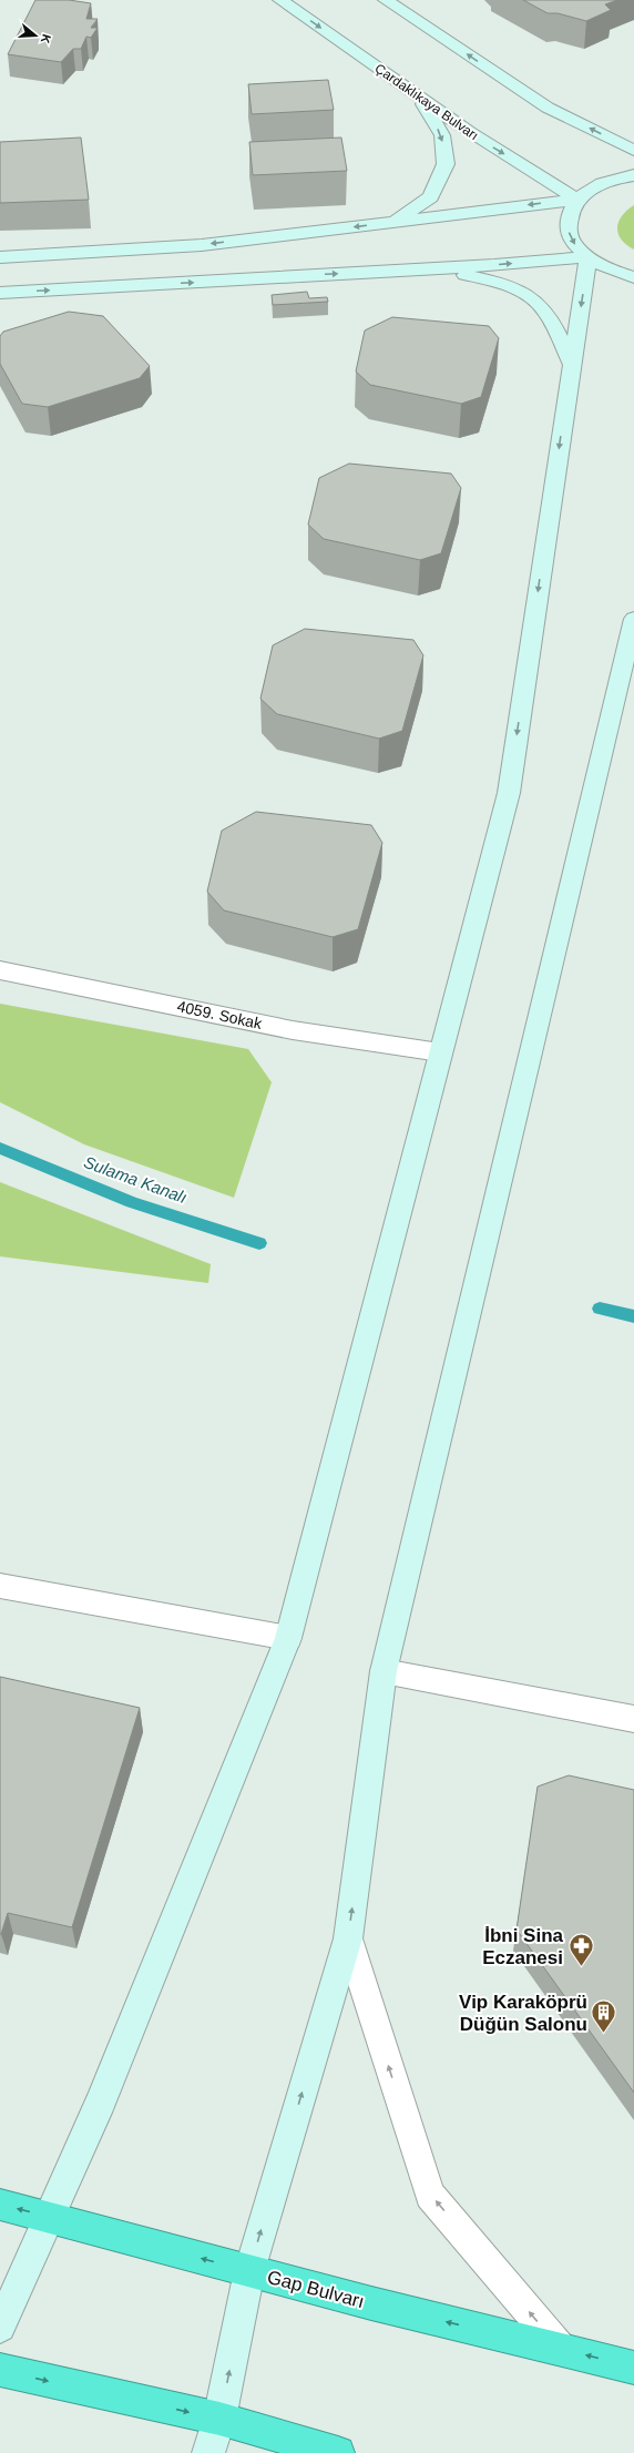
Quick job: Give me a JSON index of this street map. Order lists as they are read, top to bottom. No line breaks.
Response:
{"streets":{"highway":["Gap Bulvarı"],"main road":["Çardaklıkaya Bulvarı"],"street":["4059. Sokak"]},"water":["Sulama Kanalı"],"places":{"pharmacy":["İbni Sina Eczanesi"],"building":["Vip Karaköprü Düğün Salonu"]},"north":"right"}
